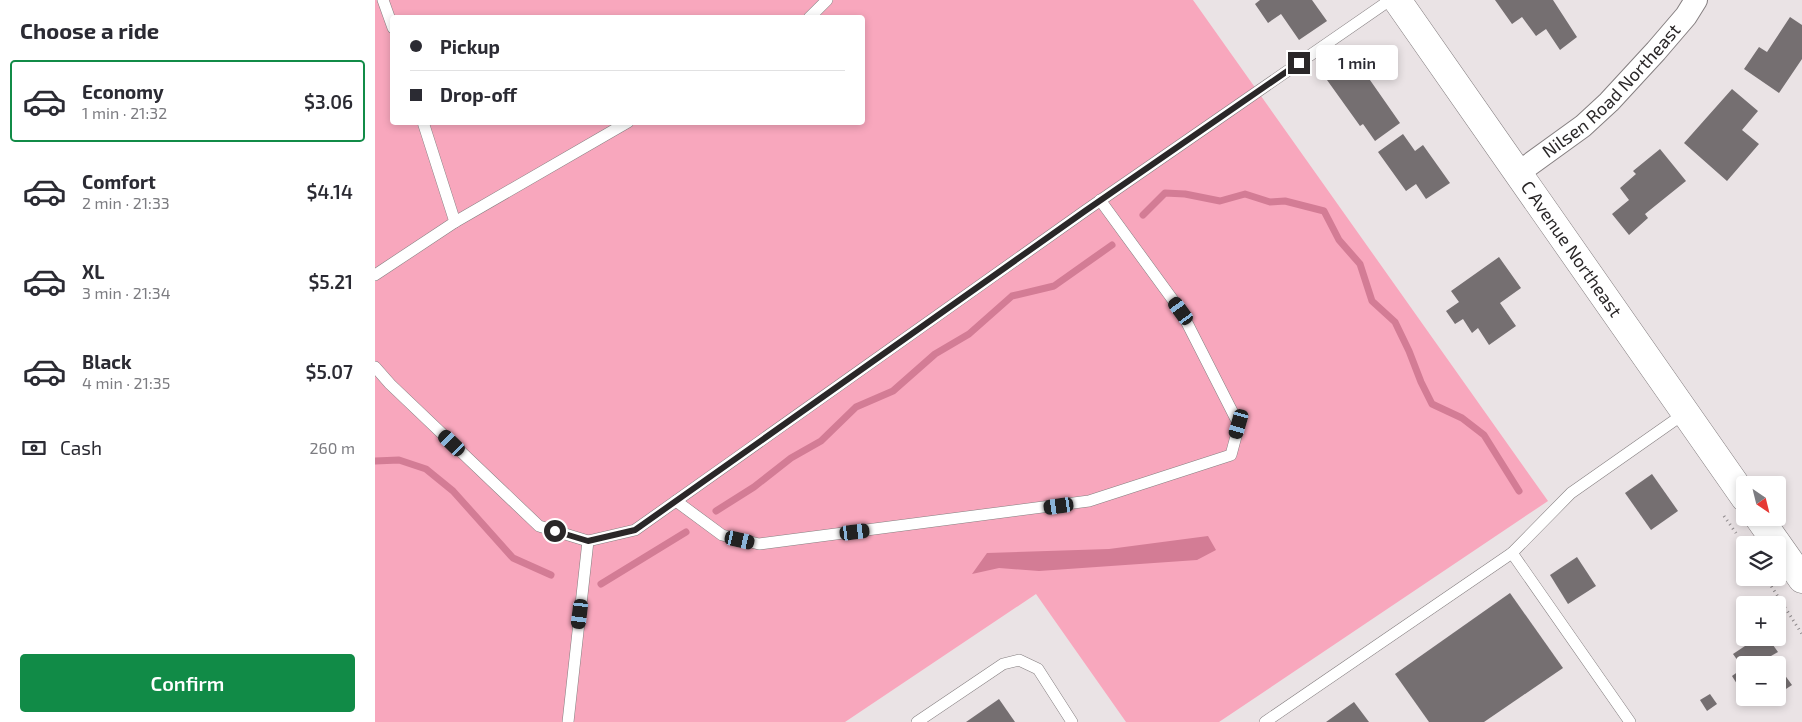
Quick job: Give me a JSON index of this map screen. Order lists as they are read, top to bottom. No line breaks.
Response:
{"streets":{"street":["Nilsen Road Northeast","C Avenue Northeast"]},"crossings":[["Nilsen Road Northeast","C Avenue Northeast"]],"north":"bottom right","page":{"heading":"Choose a ride","banner":["Pickup","Drop-off"],"bubble":"1 min","list":[{"name":"Economy","note":"1 min · 21:32","value":"$3.06"},{"name":"Comfort","note":"2 min · 21:33","value":"$4.14"},{"name":"XL","note":"3 min · 21:34","value":"$5.21"},{"name":"Black","note":"4 min · 21:35","value":"$5.07"}],"pay":["Cash","260 m"],"map_buttons":["+","−"],"buttons":"Confirm"}}
